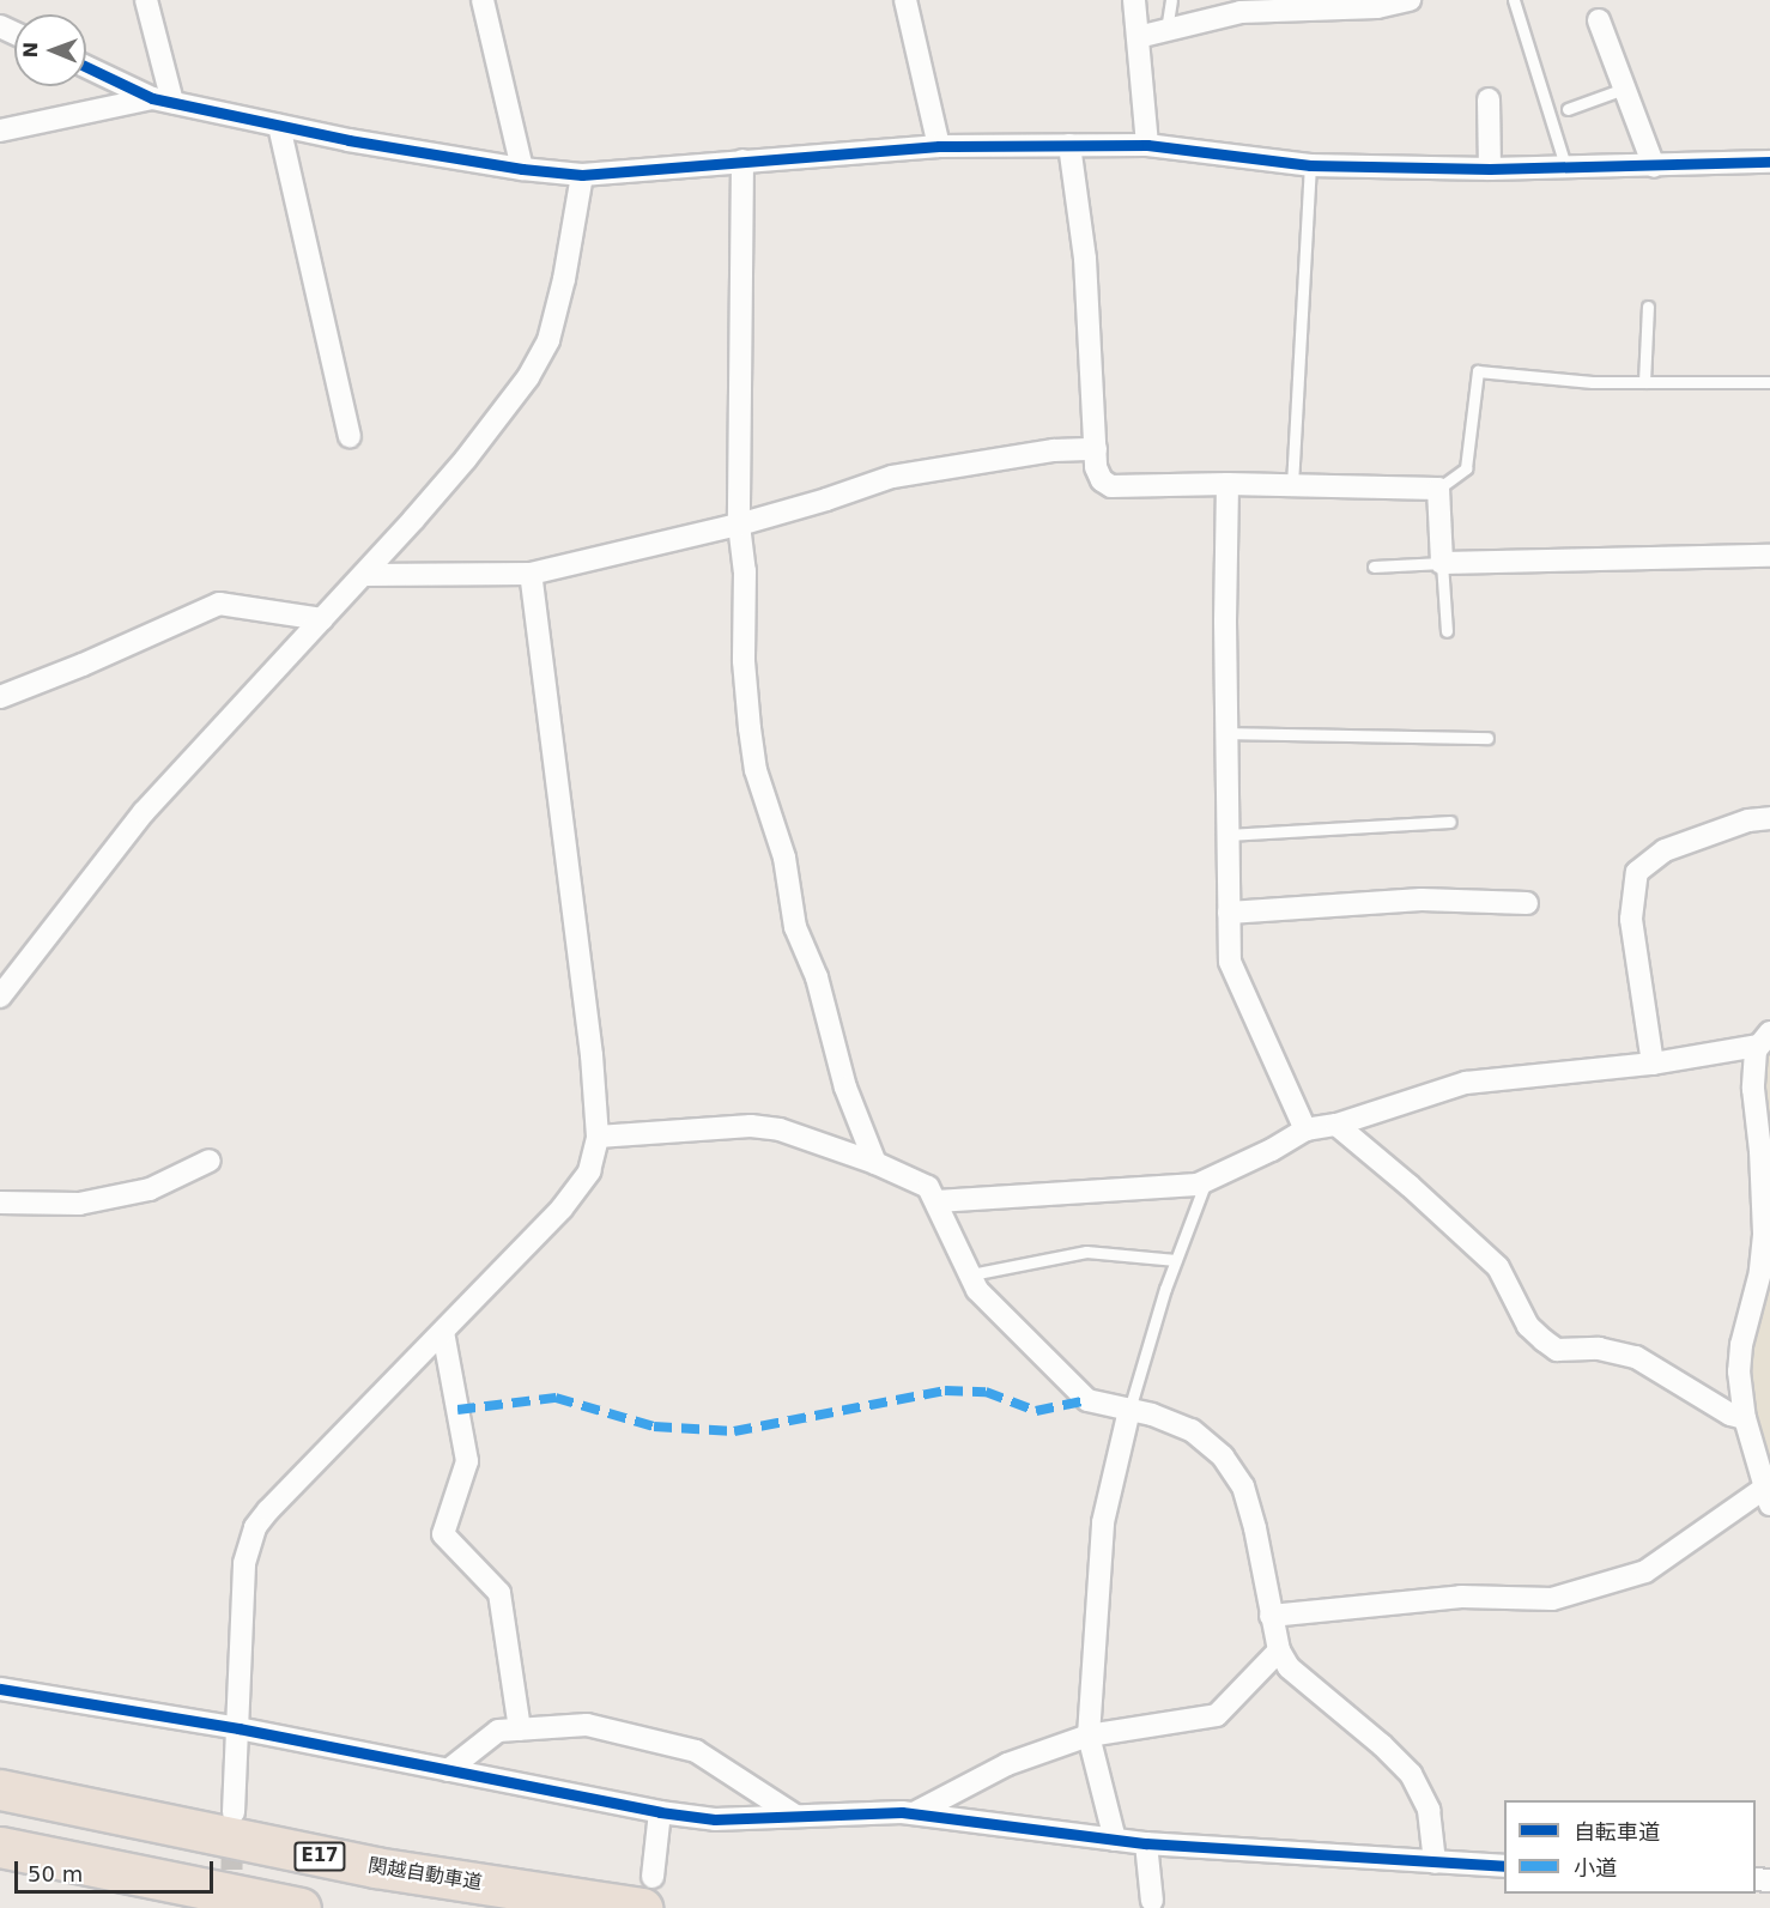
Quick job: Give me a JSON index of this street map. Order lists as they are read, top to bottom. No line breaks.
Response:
{"streets":{"highway":["E17","関越自動車道"]},"legend":["自転車道","小道"],"scale_bar":"50 m","north":"left"}
